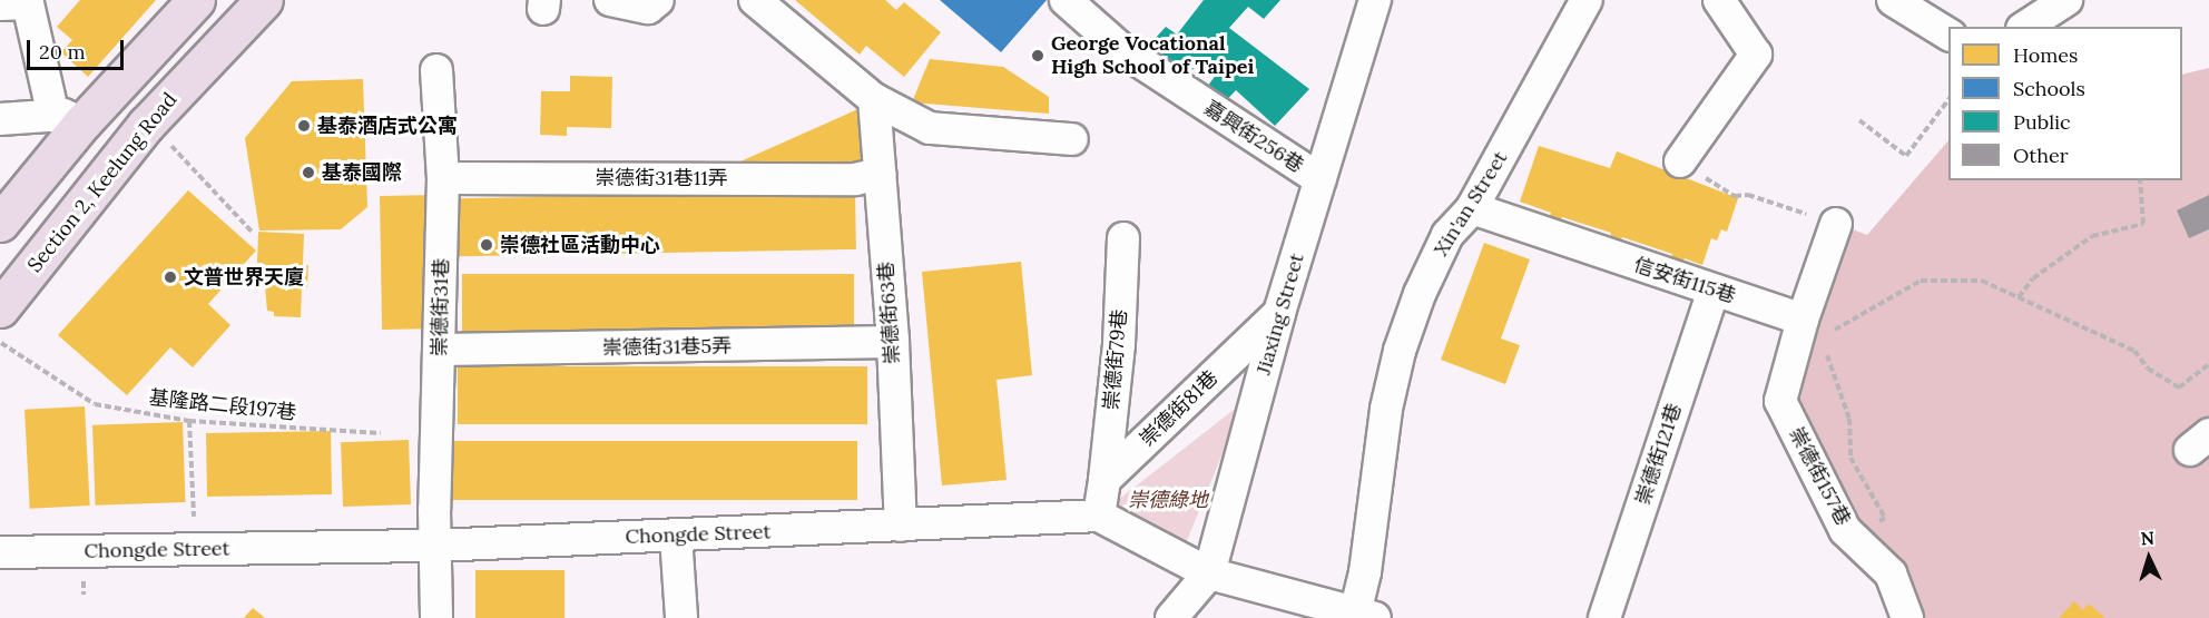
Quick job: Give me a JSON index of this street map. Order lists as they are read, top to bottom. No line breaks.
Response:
{"streets":{"main road":["Section 2, Keelung Road"],"street":["嘉興街256巷","崇德街31巷11弄","Xin'an Street","信安街115巷","崇德街31巷","崇德街63巷","Jiaxing Street","崇德街31巷5弄","崇德街79巷","崇德街81巷","崇德街121巷","崇德街157巷","Chongde Street"],"path":["基隆路二段197巷"]},"crossings":[["嘉興街256巷","Jiaxing Street"],["崇德街31巷11弄","崇德街31巷"],["崇德街31巷11弄","崇德街63巷"],["Xin'an Street","信安街115巷"],["信安街115巷","崇德街121巷"],["信安街115巷","崇德街157巷"],["崇德街31巷","崇德街31巷5弄"],["崇德街31巷","Chongde Street"],["崇德街63巷","崇德街31巷5弄"],["崇德街63巷","Chongde Street"],["Jiaxing Street","崇德街81巷"],["崇德街79巷","崇德街81巷"]],"parks":["崇德綠地"],"places":["George Vocational High School of Taipei","基泰酒店式公寓","基泰國際","崇德社區活動中心","文普世界天廈"],"legend":["Homes","Schools","Public","Other"],"scale_bar":"20 m","north":"top"}
